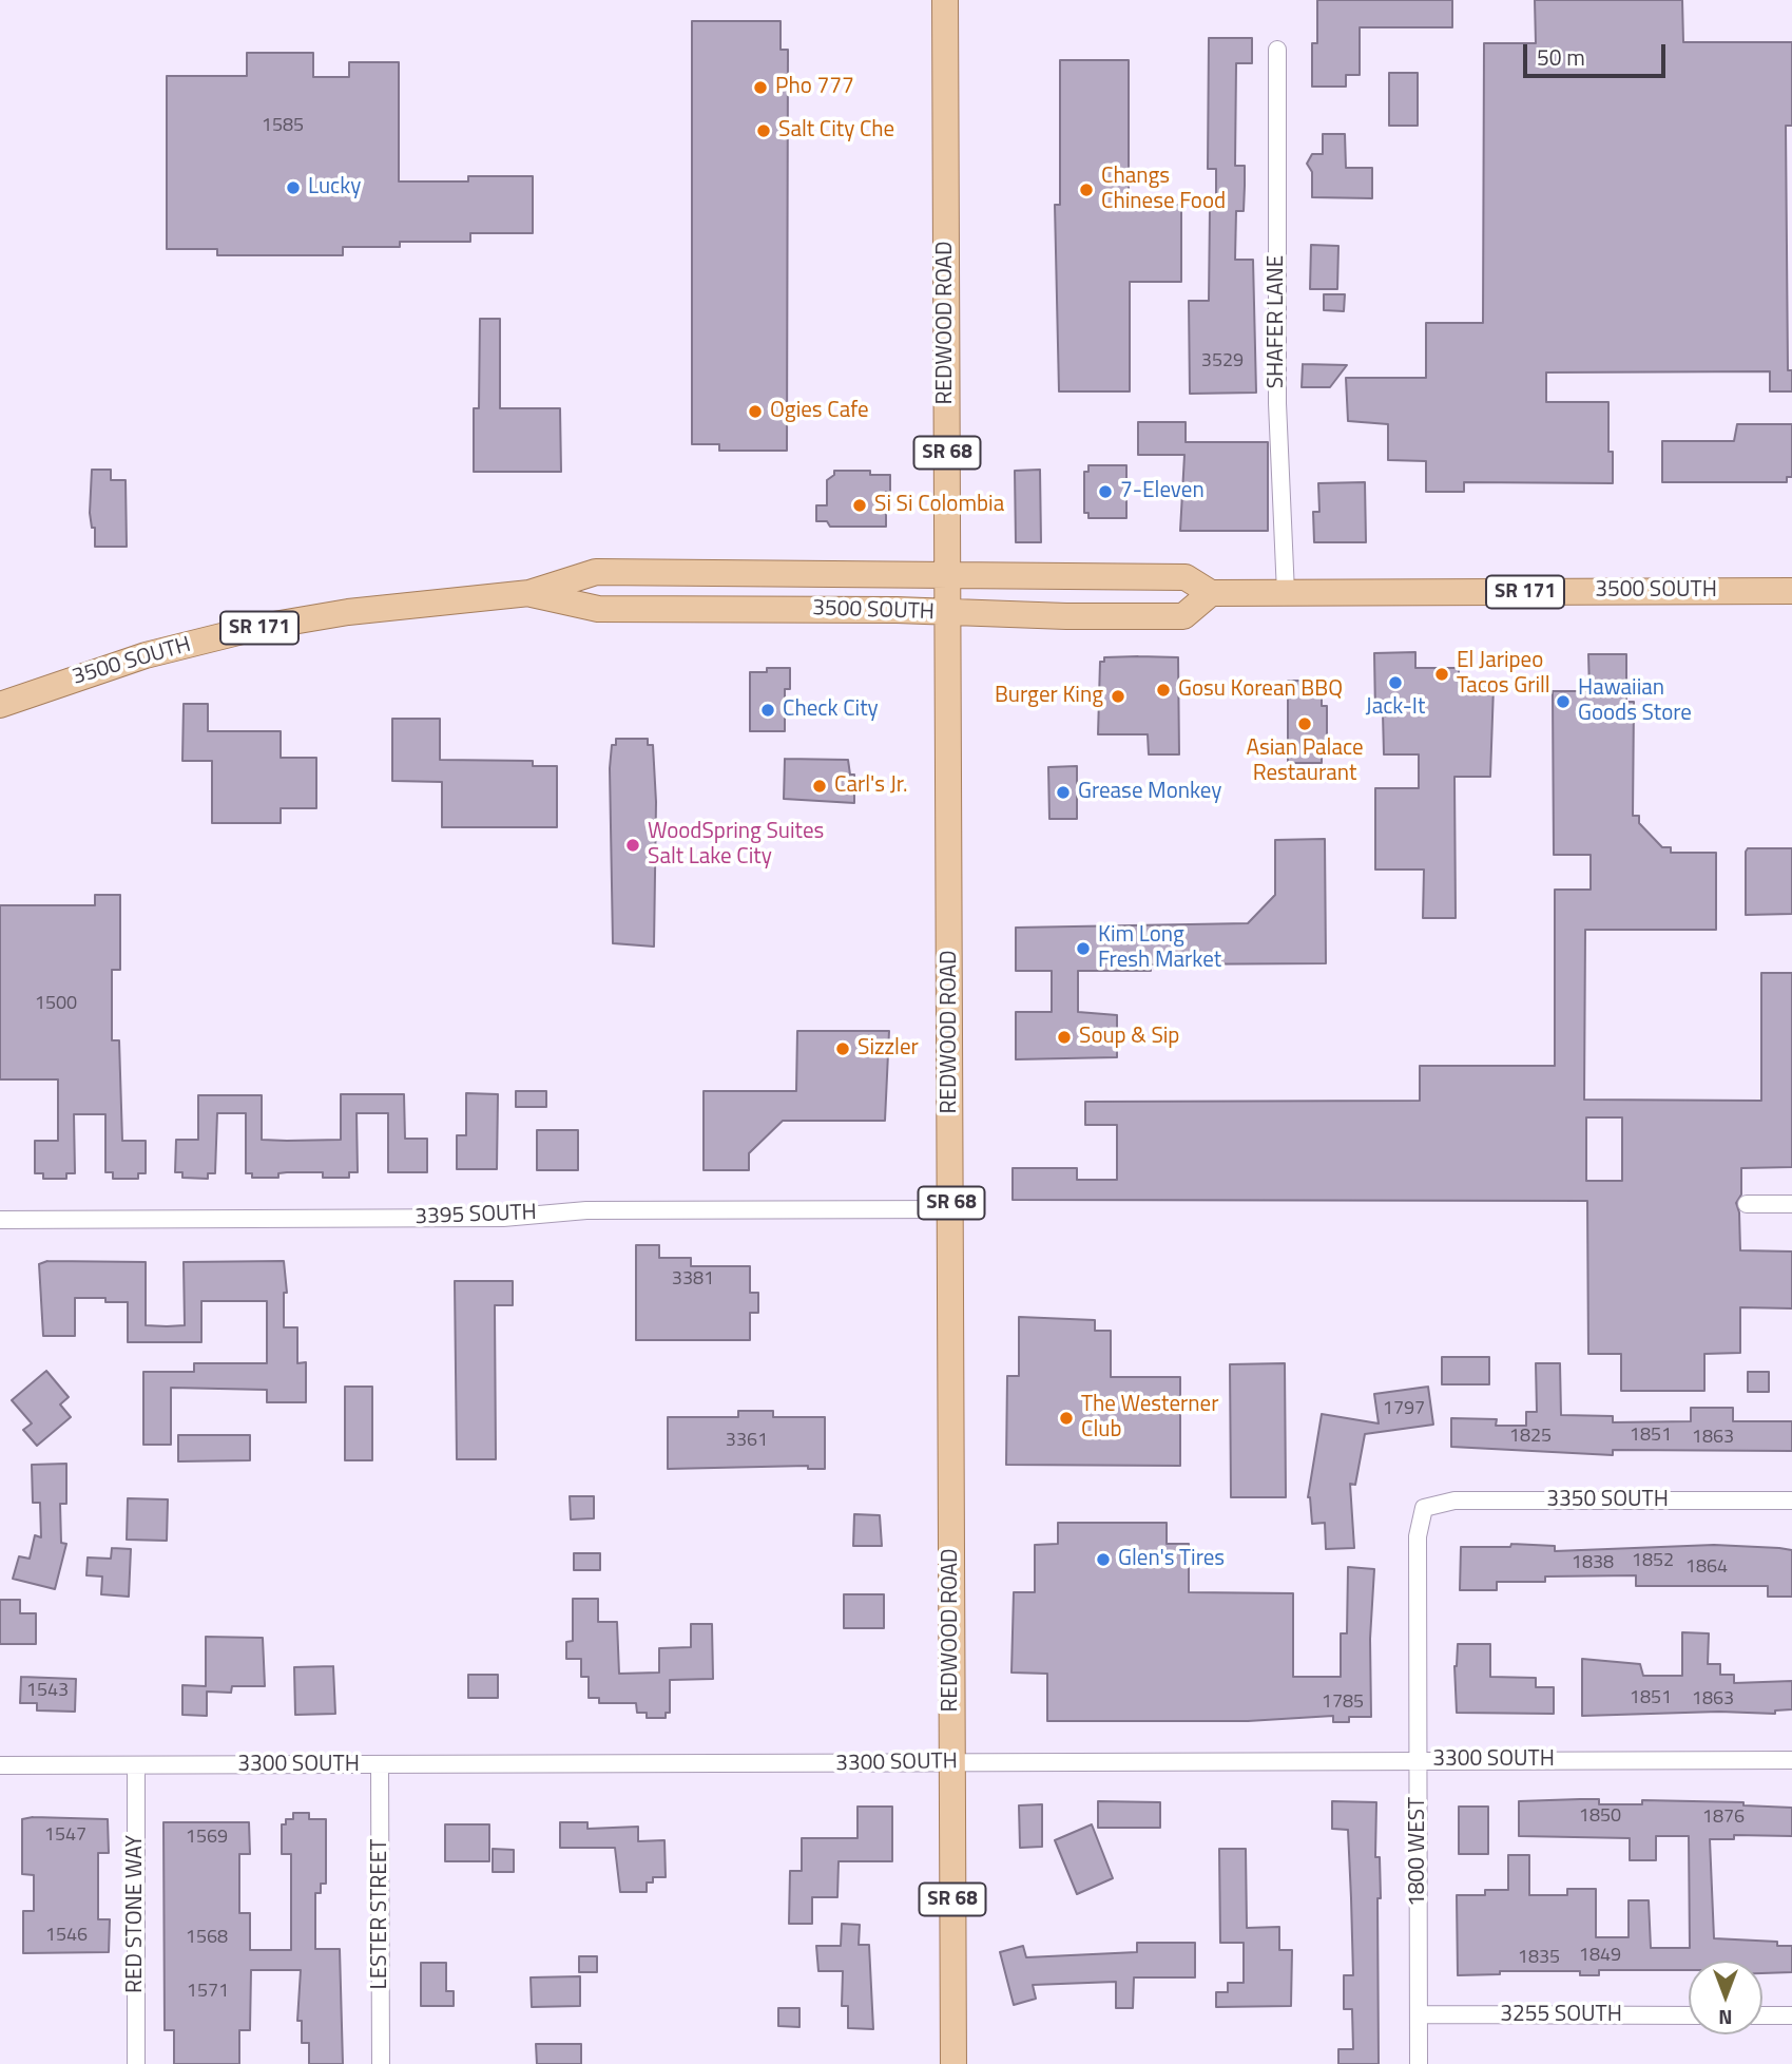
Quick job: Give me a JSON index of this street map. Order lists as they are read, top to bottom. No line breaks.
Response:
{"streets":{"main road":["REDWOOD ROAD","SR 68","3500 SOUTH","SR 171"],"street":["SHAFER LANE","3395 SOUTH","3350 SOUTH","3300 SOUTH","1800 WEST","RED STONE WAY","LESTER STREET","3255 SOUTH"]},"crossings":[["SHAFER LANE","3500 SOUTH"],["REDWOOD ROAD","3500 SOUTH"],["REDWOOD ROAD","3395 SOUTH"],["REDWOOD ROAD","3300 SOUTH"],["3350 SOUTH","1800 WEST"],["3300 SOUTH","1800 WEST"],["3300 SOUTH","RED STONE WAY"],["3300 SOUTH","LESTER STREET"],["1800 WEST","3255 SOUTH"]],"places":["Pho 777","Salt City Che","Lucky","Changs Chinese Food","Ogies Cafe","7-Eleven","Si Si Colombia","El Jaripeo Tacos Grill","Jack-It","Gosu Korean BBQ","Burger King","Hawaiian Goods Store","Check City","Asian Palace Restaurant","Carl's Jr.","Grease Monkey","WoodSpring Suites Salt Lake City","Kim Long Fresh Market","Soup & Sip","Sizzler","The Westerner Club","Glen's Tires"],"house_numbers":["1585","3529","1500","3381","1797","1851","1825","1863","3361","1852","1838","1864","1543","1851","1863","1785","1850","1876","1547","1569","1546","1568","1849","1835","1571"],"scale_bar":"50 m","north":"bottom"}
